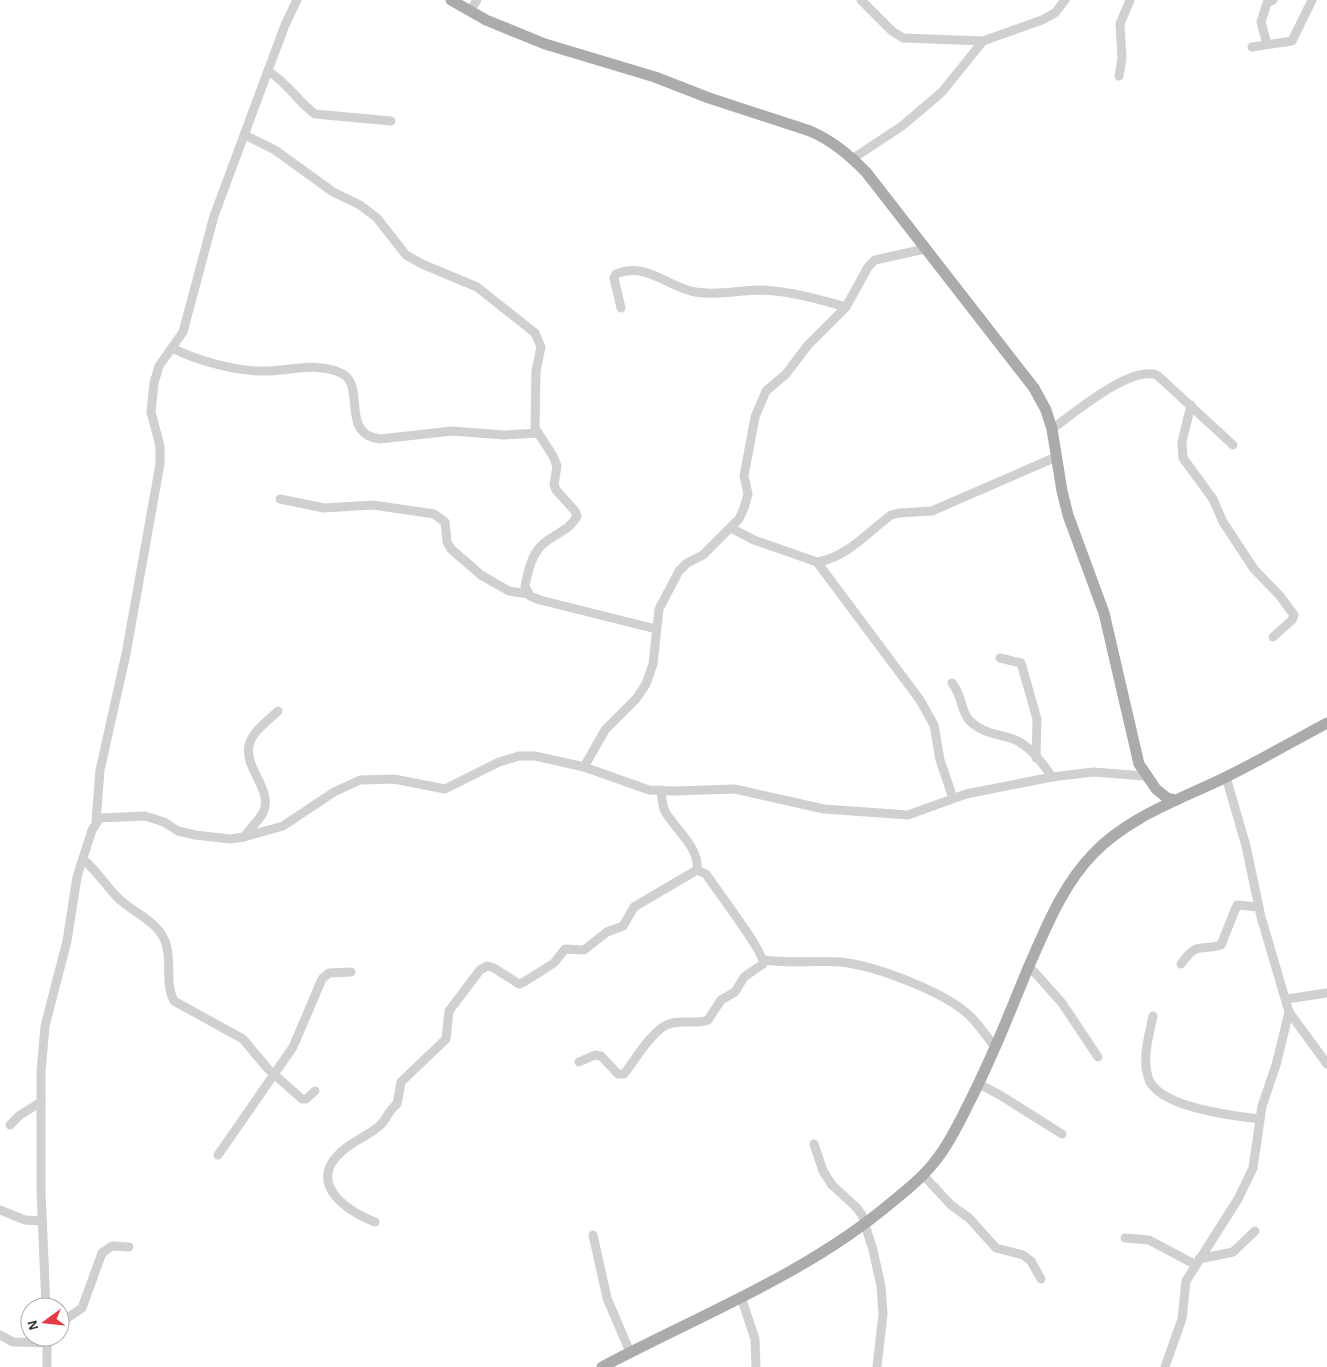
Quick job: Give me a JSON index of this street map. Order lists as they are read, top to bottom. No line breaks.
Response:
{"north":"left"}
